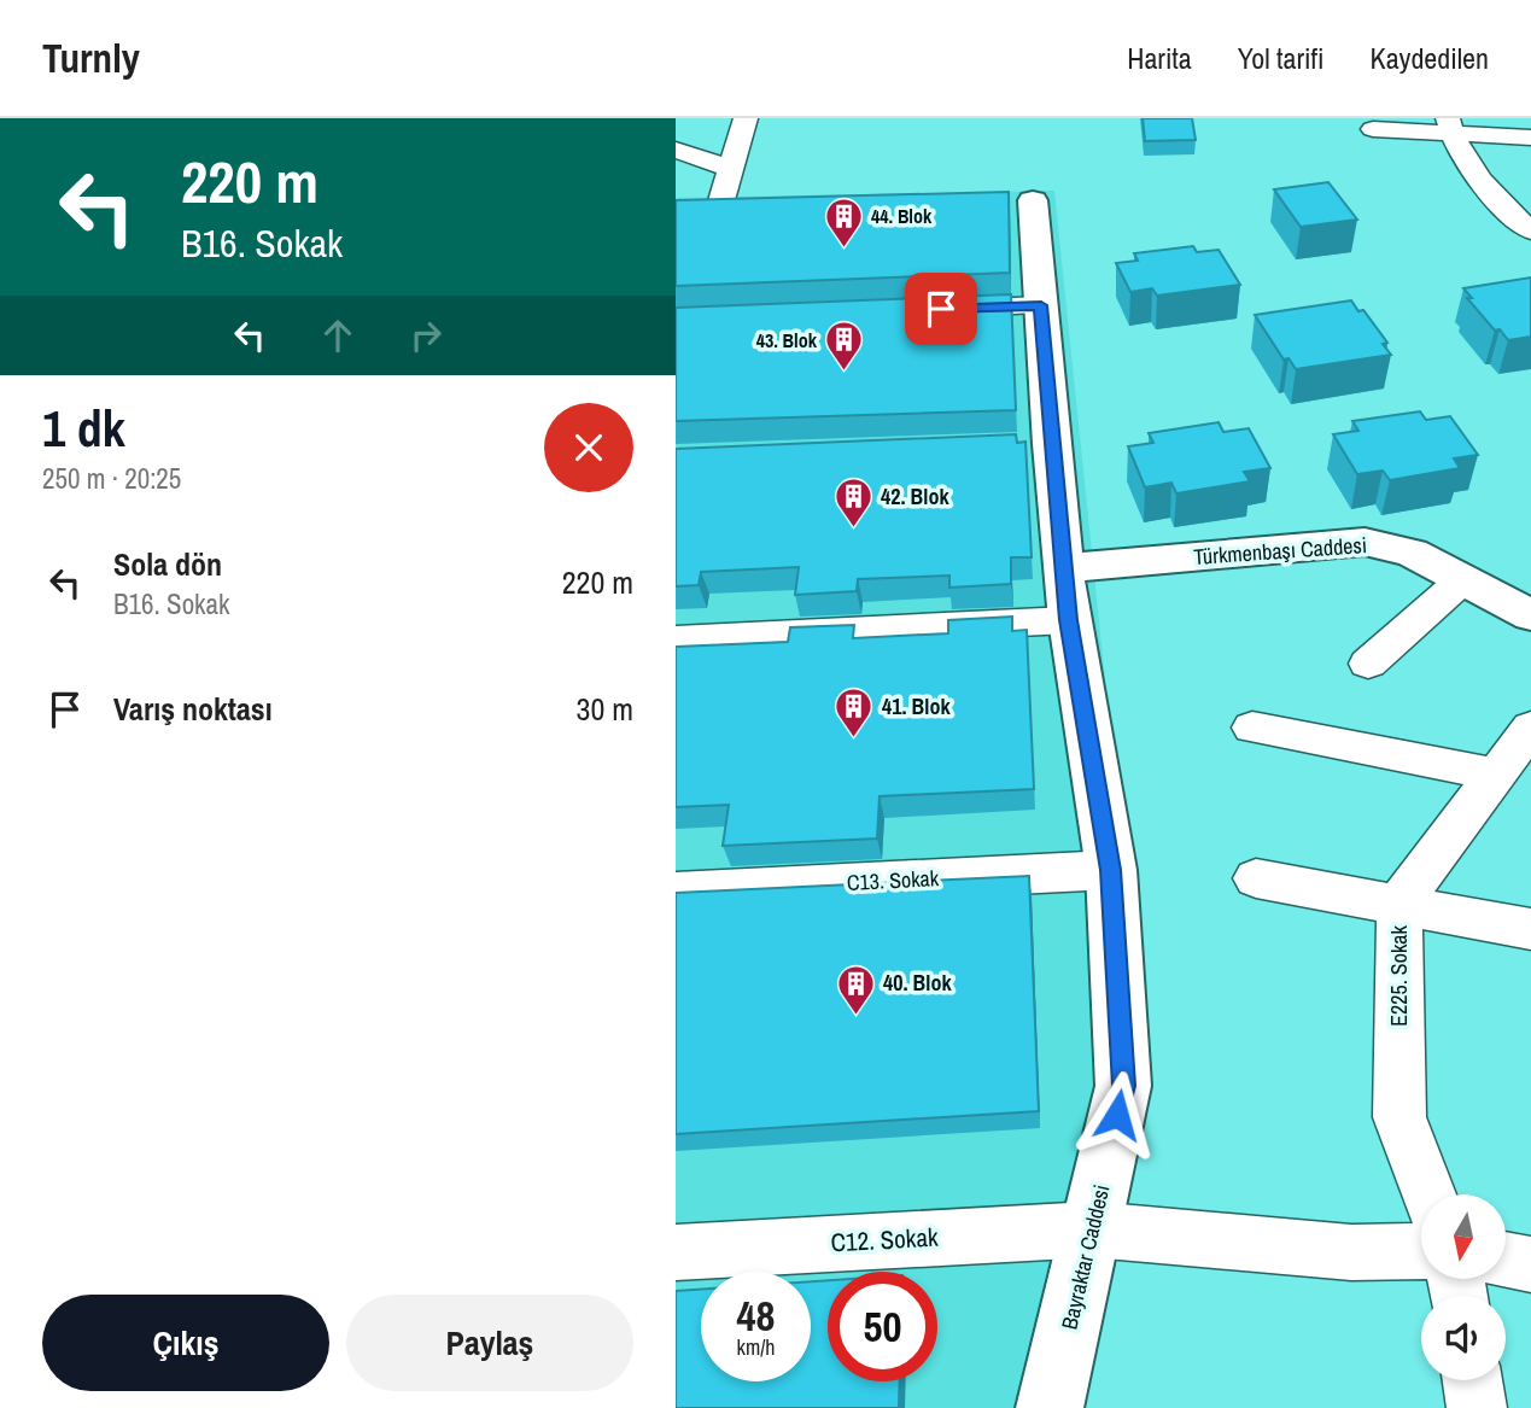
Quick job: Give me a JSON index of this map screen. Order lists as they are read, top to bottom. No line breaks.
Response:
{"streets":{"main road":["Türkmenbaşı Caddesi","Bayraktar Caddesi"],"street":["C13. Sokak","E225. Sokak","C12. Sokak"]},"crossings":[["Türkmenbaşı Caddesi","Bayraktar Caddesi"],["C13. Sokak","Bayraktar Caddesi"],["C12. Sokak","Bayraktar Caddesi"]],"places":{"building":["44. Blok","43. Blok","42. Blok","41. Blok","40. Blok"]},"north":"bottom","page":{"header":"Turnly","nav":["Harita","Yol tarifi","Kaydedilen"],"turn":["220 m","B16. Sokak"],"heading":["1 dk","250 m · 20:25"],"list":[{"name":"Sola dön","note":"B16. Sokak","value":"220 m"},{"name":"Varış noktası","value":"30 m"}],"speed":"48 km/h","limit":"50","buttons":["Çıkış","Paylaş"]}}
